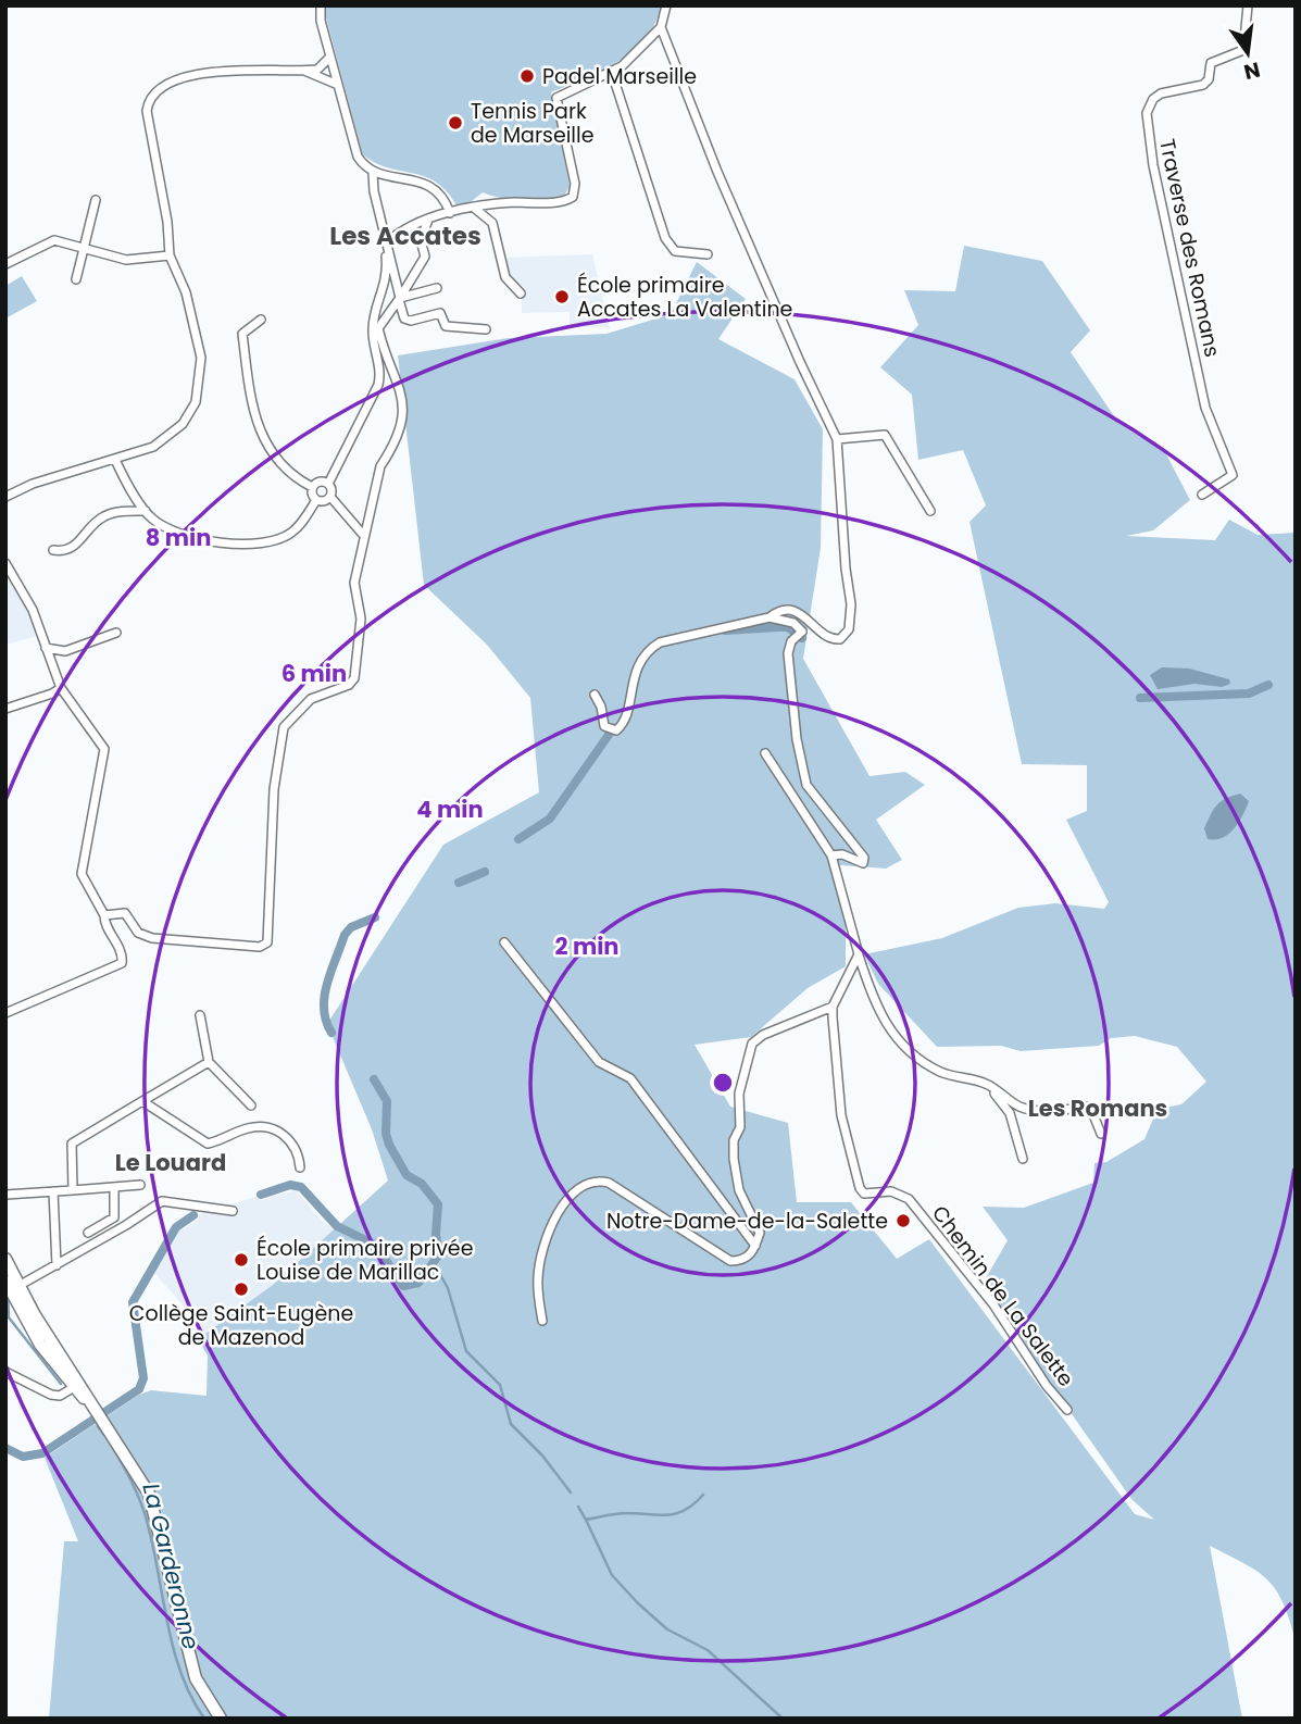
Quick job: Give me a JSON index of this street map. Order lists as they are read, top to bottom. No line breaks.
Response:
{"streets":{"street":["Traverse des Romans","Chemin de La Salette"]},"districts":["Les Accates","Les Romans","Le Louard"],"water":["La Garderonne"],"places":["Padel Marseille","Tennis Park de Marseille","École primaire Accates La Valentine","Notre-Dame-de-la-Salette","École primaire privée Louise de Marillac","Collège Saint-Eugène de Mazenod"],"north":"bottom","rings":["8 min","6 min","4 min","2 min"]}
